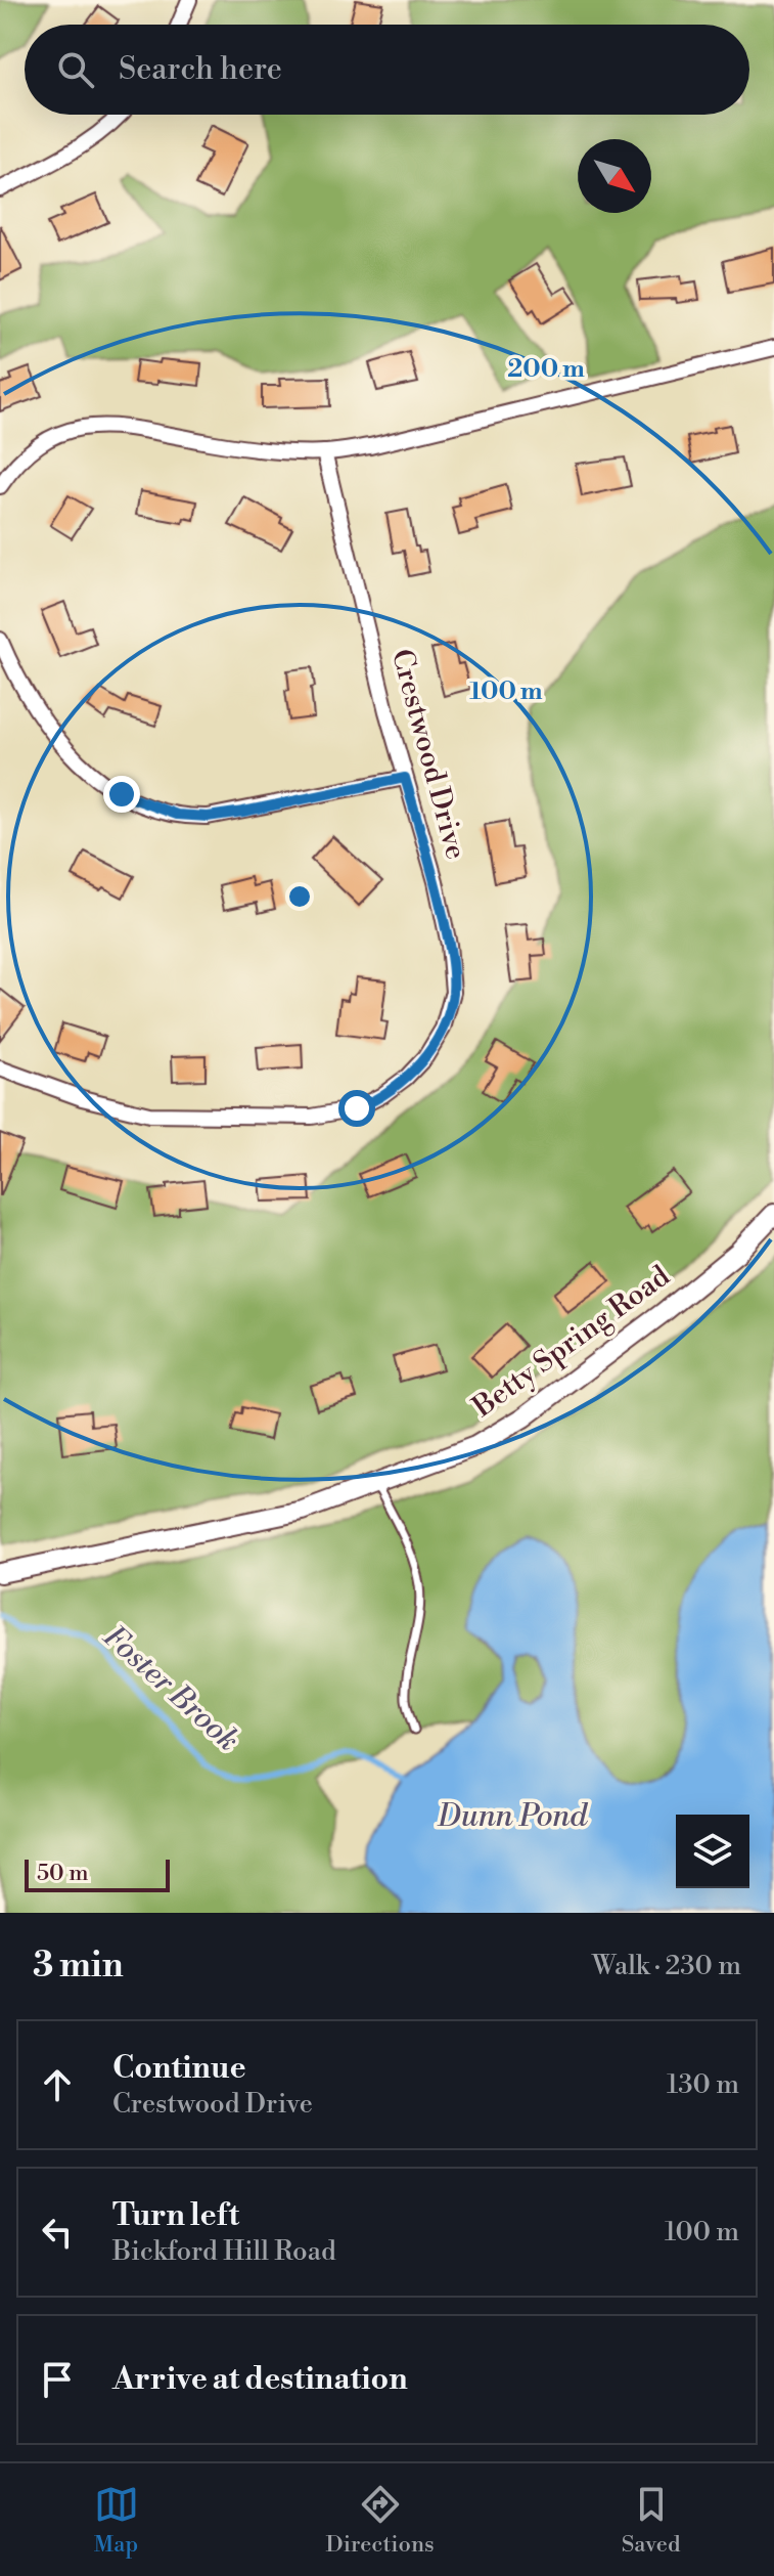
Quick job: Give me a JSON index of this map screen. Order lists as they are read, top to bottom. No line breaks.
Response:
{"streets":{"street":["Crestwood Drive","Betty Spring Road"]},"water":["Foster Brook","Dunn Pond"],"scale_bar":"50 m","north":"bottom right","page":{"search":"Search here","scale":"50 m","heading":["3 min","Walk · 230 m"],"list":[["Continue","Crestwood Drive","130 m"],["Turn left","Bickford Hill Road","100 m"],"Arrive at destination"],"nav":["Map","Directions","Saved"]},"rings":["200 m","100 m"]}
